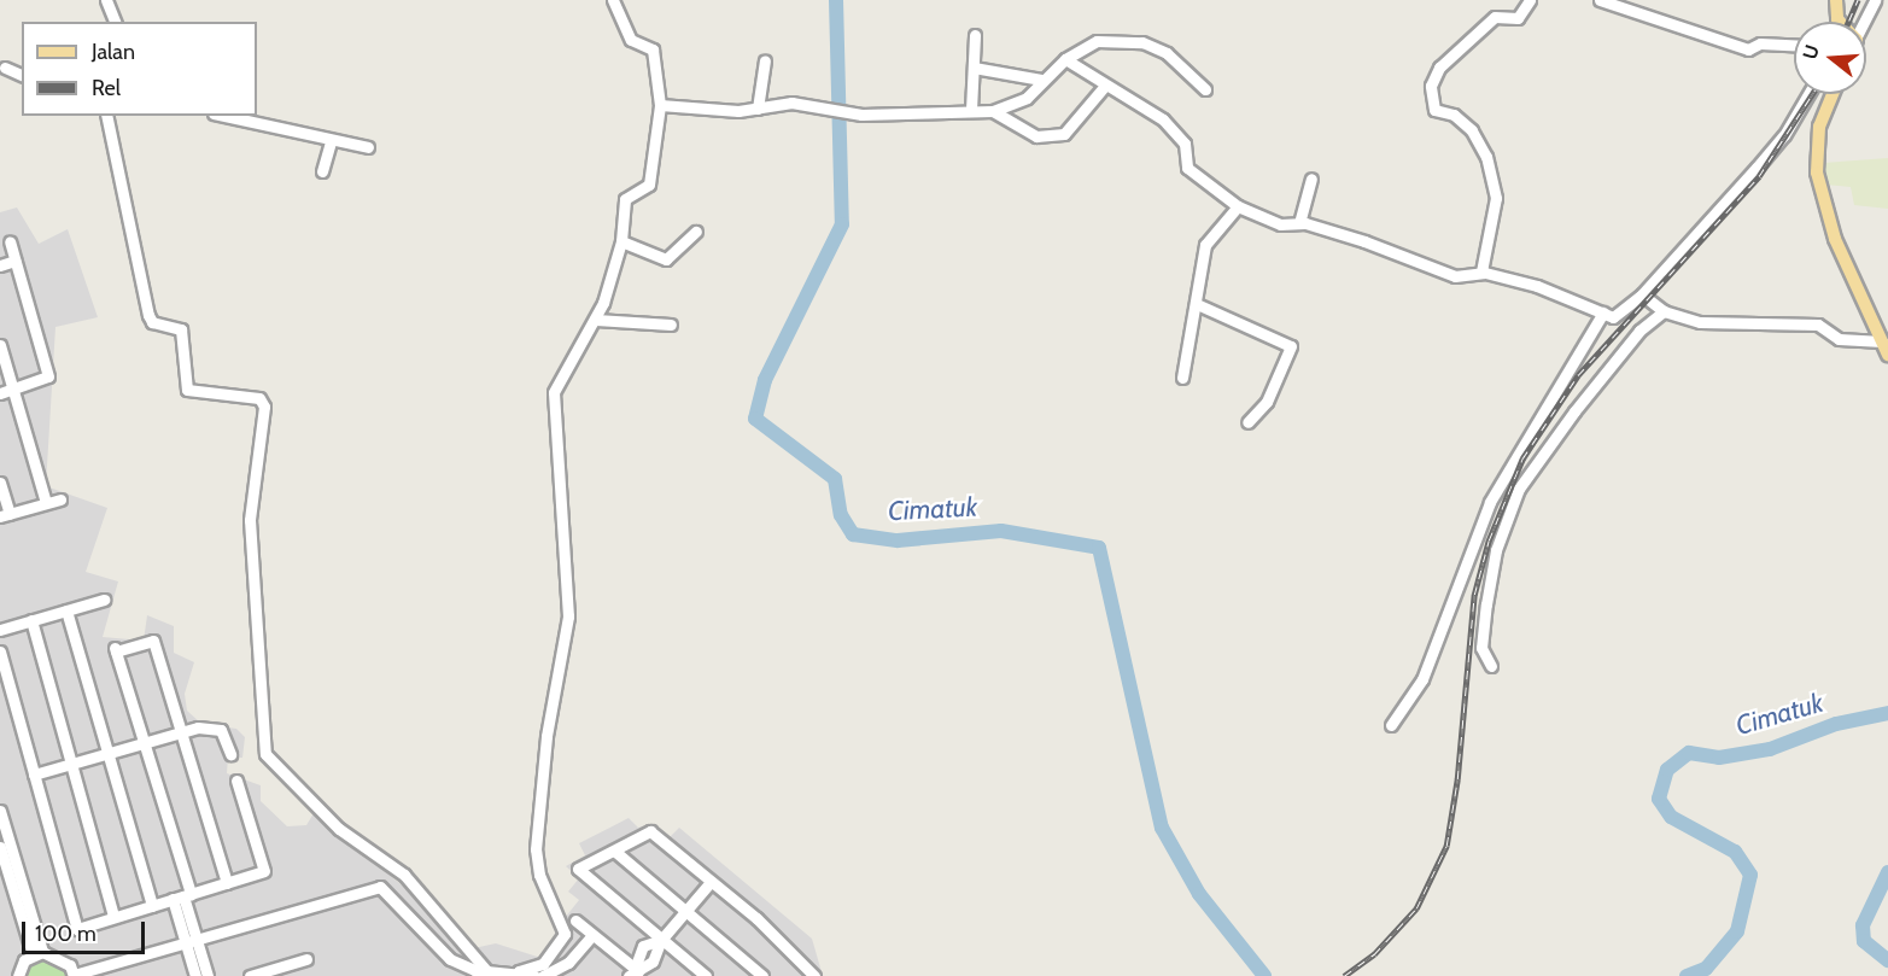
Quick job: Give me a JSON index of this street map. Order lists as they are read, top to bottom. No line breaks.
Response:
{"water":["Cimatuk"],"legend":["Jalan","Rel"],"scale_bar":"100 m","north":"left"}
